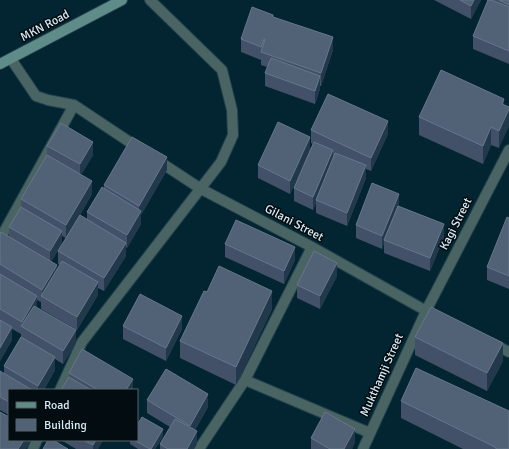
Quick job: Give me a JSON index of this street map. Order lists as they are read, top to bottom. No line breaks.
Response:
{"streets":{"street":["MKN Road","Gilani Street","Kagi Street","Mukthamji Street"]},"crossings":[["Gilani Street","Kagi Street"],["Gilani Street","Mukthamji Street"],["Kagi Street","Mukthamji Street"]],"legend":["Road","Building"]}
